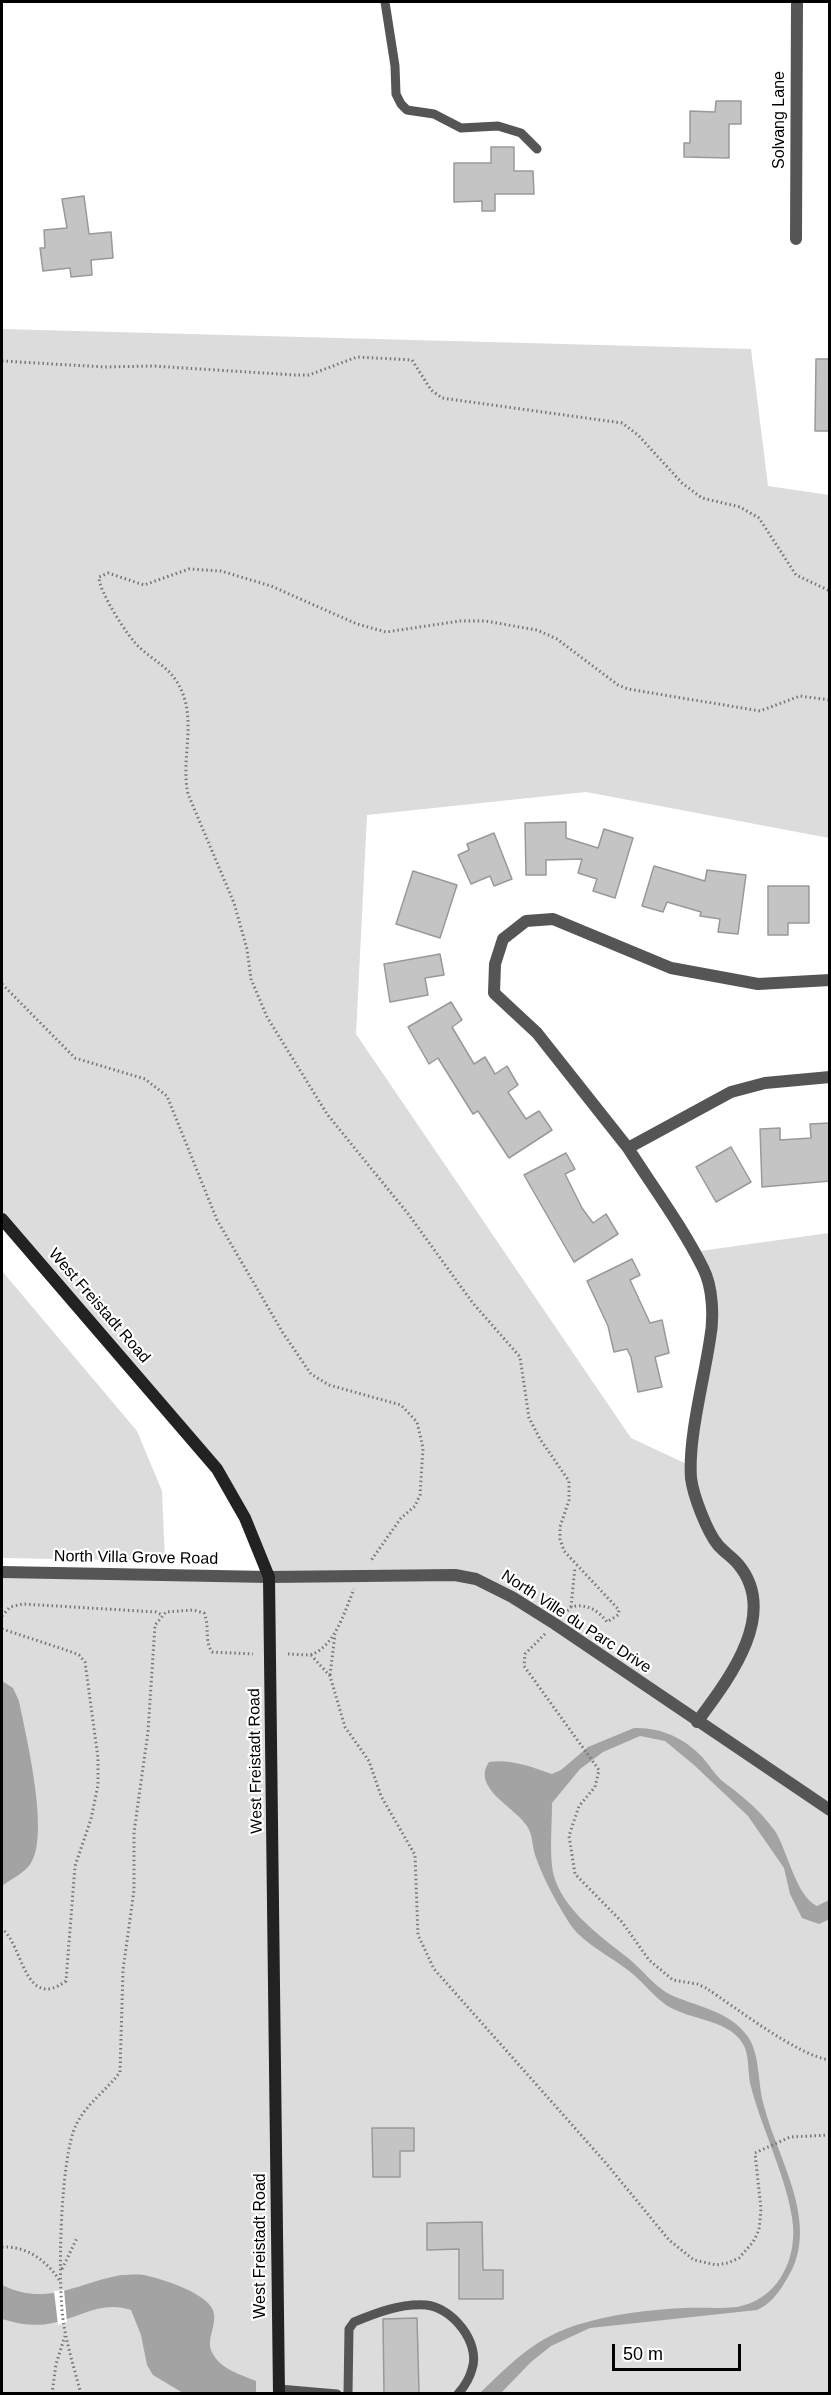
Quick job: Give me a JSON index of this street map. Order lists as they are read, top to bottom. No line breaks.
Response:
{"streets":{"street":["Solvang Lane","West Freistadt Road","North Villa Grove Road","North Ville du Parc Drive"]},"crossings":[["West Freistadt Road","North Villa Grove Road"],["West Freistadt Road","North Ville du Parc Drive"],["North Villa Grove Road","North Ville du Parc Drive"]],"scale_bar":"50 m"}
